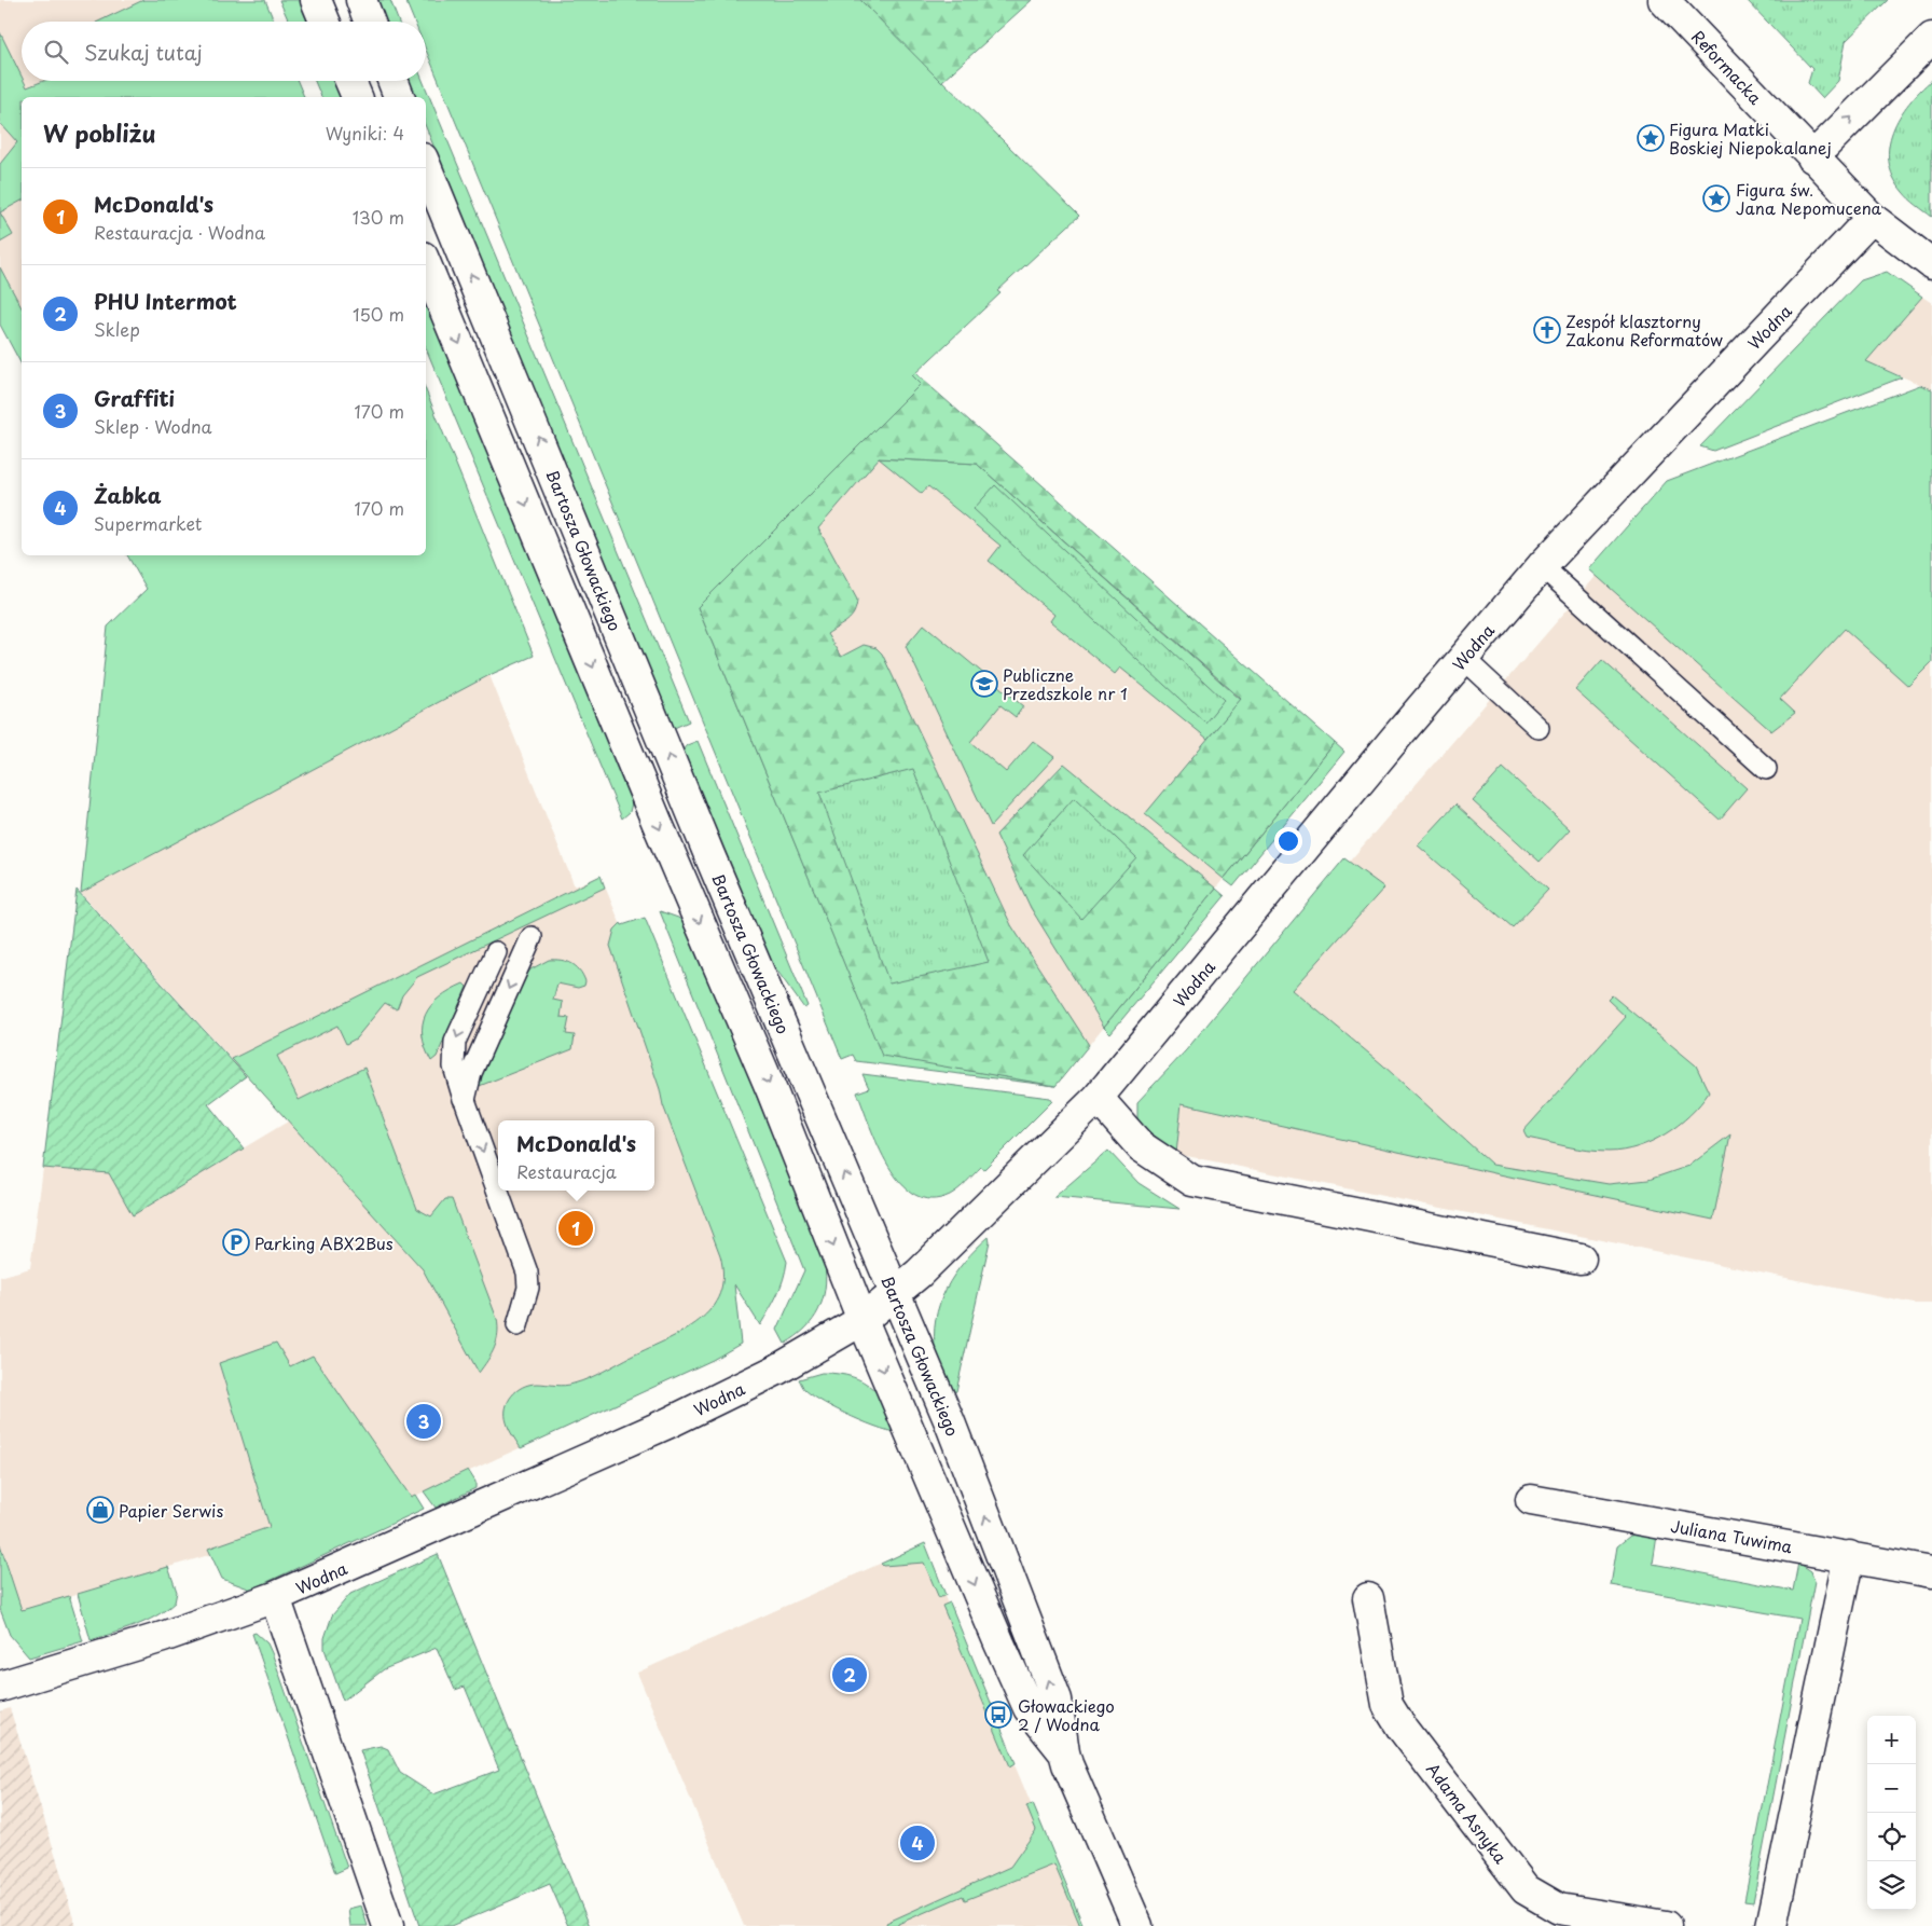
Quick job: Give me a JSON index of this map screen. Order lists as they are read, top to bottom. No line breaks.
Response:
{"streets":{"street":["Reformacka","Wodna","Bartosza Głowackiego","Juliana Tuwima","Adama Asnyka"]},"crossings":[["Reformacka","Wodna"],["Wodna","Bartosza Głowackiego"]],"places":{"place":["Figura Matki Boskiej Niepokalanej","Figura św. Jana Nepomucena"],"church":["Zespół klasztorny Zakonu Reformatów"],"school or university":["Publiczne Przedszkole nr 1"],"parking":["Parking ABX2Bus"],"shop":["Papier Serwis"],"bus stop":["Głowackiego 2 / Wodna"]},"page":{"search":"Szukaj tutaj","heading":["W pobliżu","Wyniki: 4"],"list":[{"mark":"1","name":"McDonald's","note":"Restauracja · Wodna","value":"130 m"},{"mark":"2","name":"PHU Intermot","note":"Sklep","value":"150 m"},{"mark":"3","name":"Graffiti","note":"Sklep · Wodna","value":"170 m"},{"mark":"4","name":"Żabka","note":"Supermarket","value":"170 m"}],"popup":["McDonald's","Restauracja"],"pins":["1","3","2","4"],"map_buttons":["+","−"]}}
